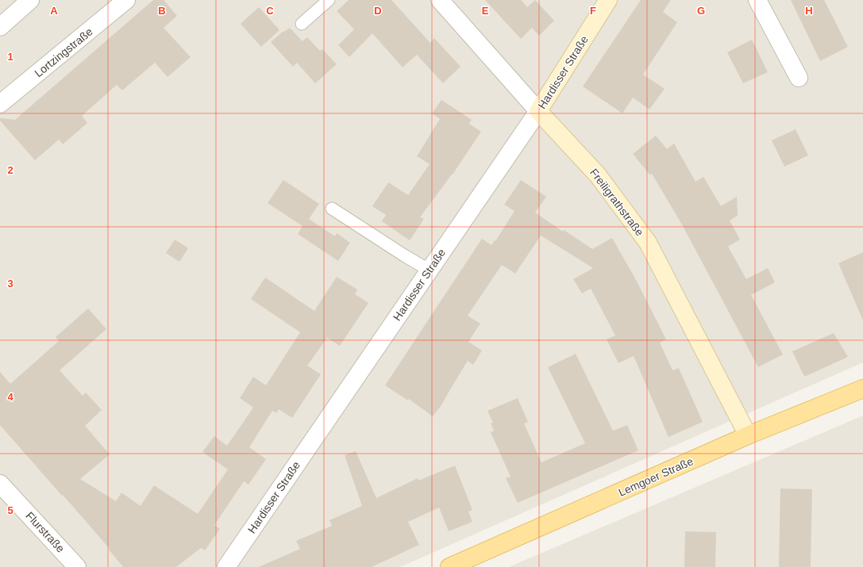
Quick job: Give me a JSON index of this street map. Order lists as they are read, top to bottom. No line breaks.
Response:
{"streets":{"main road":["Lemgoer Straße"],"street":["Lortzingstraße","Hardisser Straße","Freiligrathstraße","Flurstraße"]},"crossings":[["Hardisser Straße","Freiligrathstraße"],["Freiligrathstraße","Lemgoer Straße"]],"grid":{"columns":["A","B","C","D","E","F","G","H"],"rows":["1","2","3","4","5"]}}
